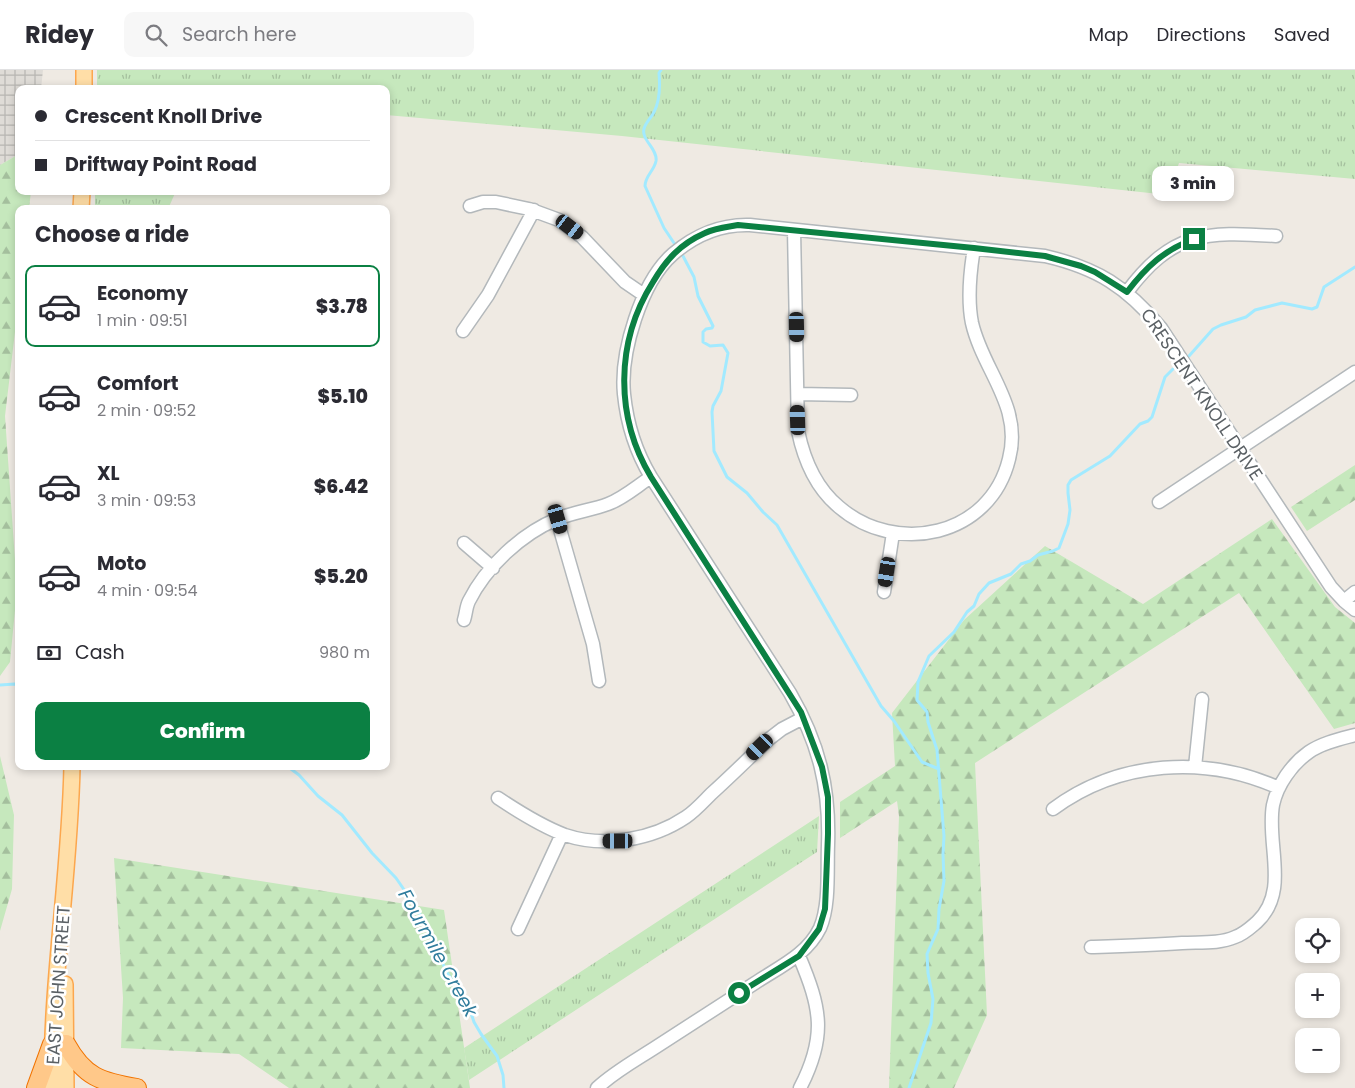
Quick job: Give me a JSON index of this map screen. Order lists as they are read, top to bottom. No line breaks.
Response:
{"streets":{"main road":["EAST JOHN STREET"],"street":["CRESCENT KNOLL DRIVE"]},"water":["Fourmile Creek"],"page":{"header":"Ridey","search":"Search here","nav":["Map","Directions","Saved"],"banner":["Crescent Knoll Drive","Driftway Point Road"],"bubble":"3 min","heading":"Choose a ride","list":[{"name":"Economy","note":"1 min · 09:51","value":"$3.78"},{"name":"Comfort","note":"2 min · 09:52","value":"$5.10"},{"name":"XL","note":"3 min · 09:53","value":"$6.42"},{"name":"Moto","note":"4 min · 09:54","value":"$5.20"}],"pay":["Cash","980 m"],"buttons":"Confirm","map_buttons":["+","−"]}}
